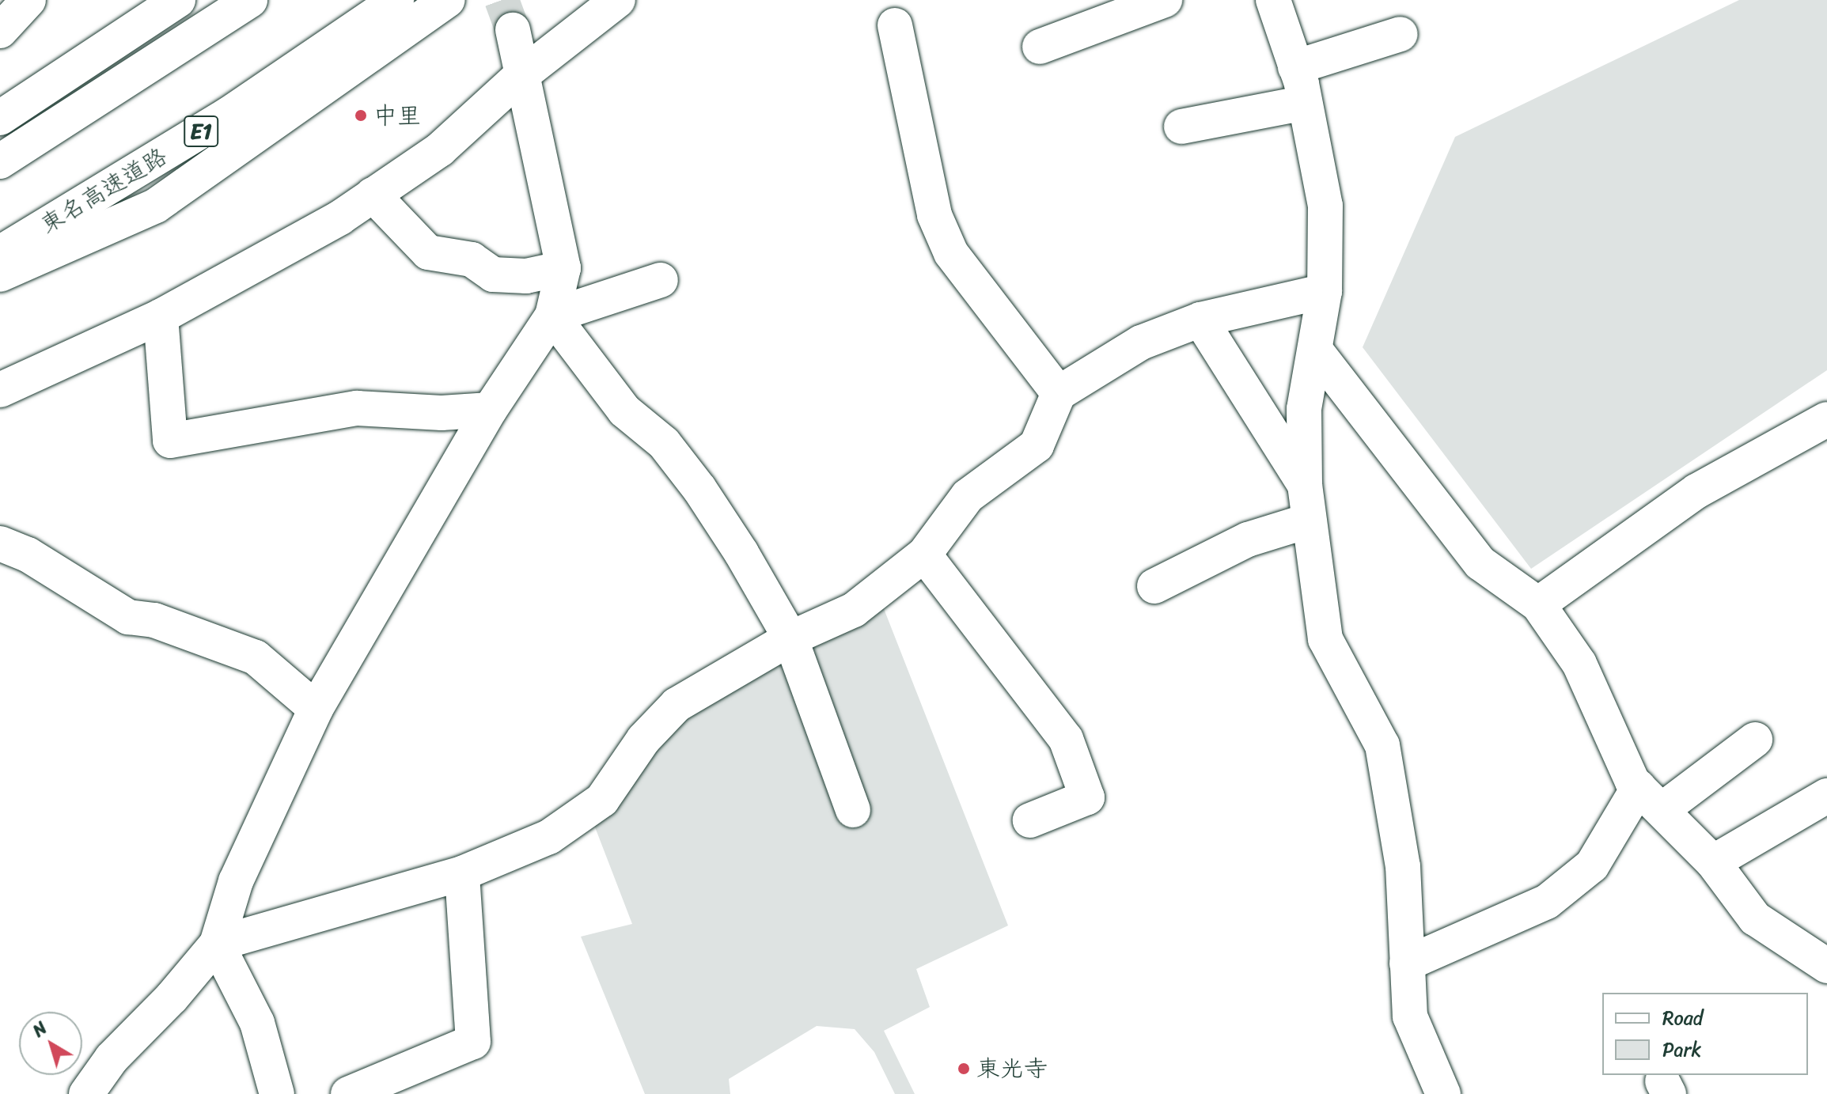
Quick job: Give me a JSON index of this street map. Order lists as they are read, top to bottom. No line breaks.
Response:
{"streets":{"main road":["E1","東名高速道路"]},"places":["中里","東光寺"],"legend":["Road","Park"],"north":"top left"}
